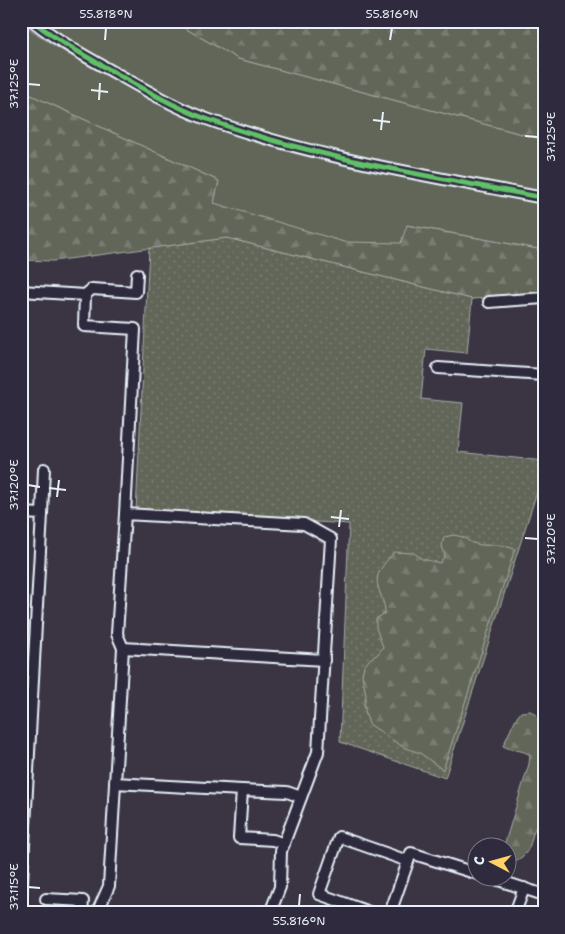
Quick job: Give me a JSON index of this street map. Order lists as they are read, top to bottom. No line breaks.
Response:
{"north":"left","coordinates":["55.818°N","55.816°N","37.125°E","37.120°E","37.115°E"]}
